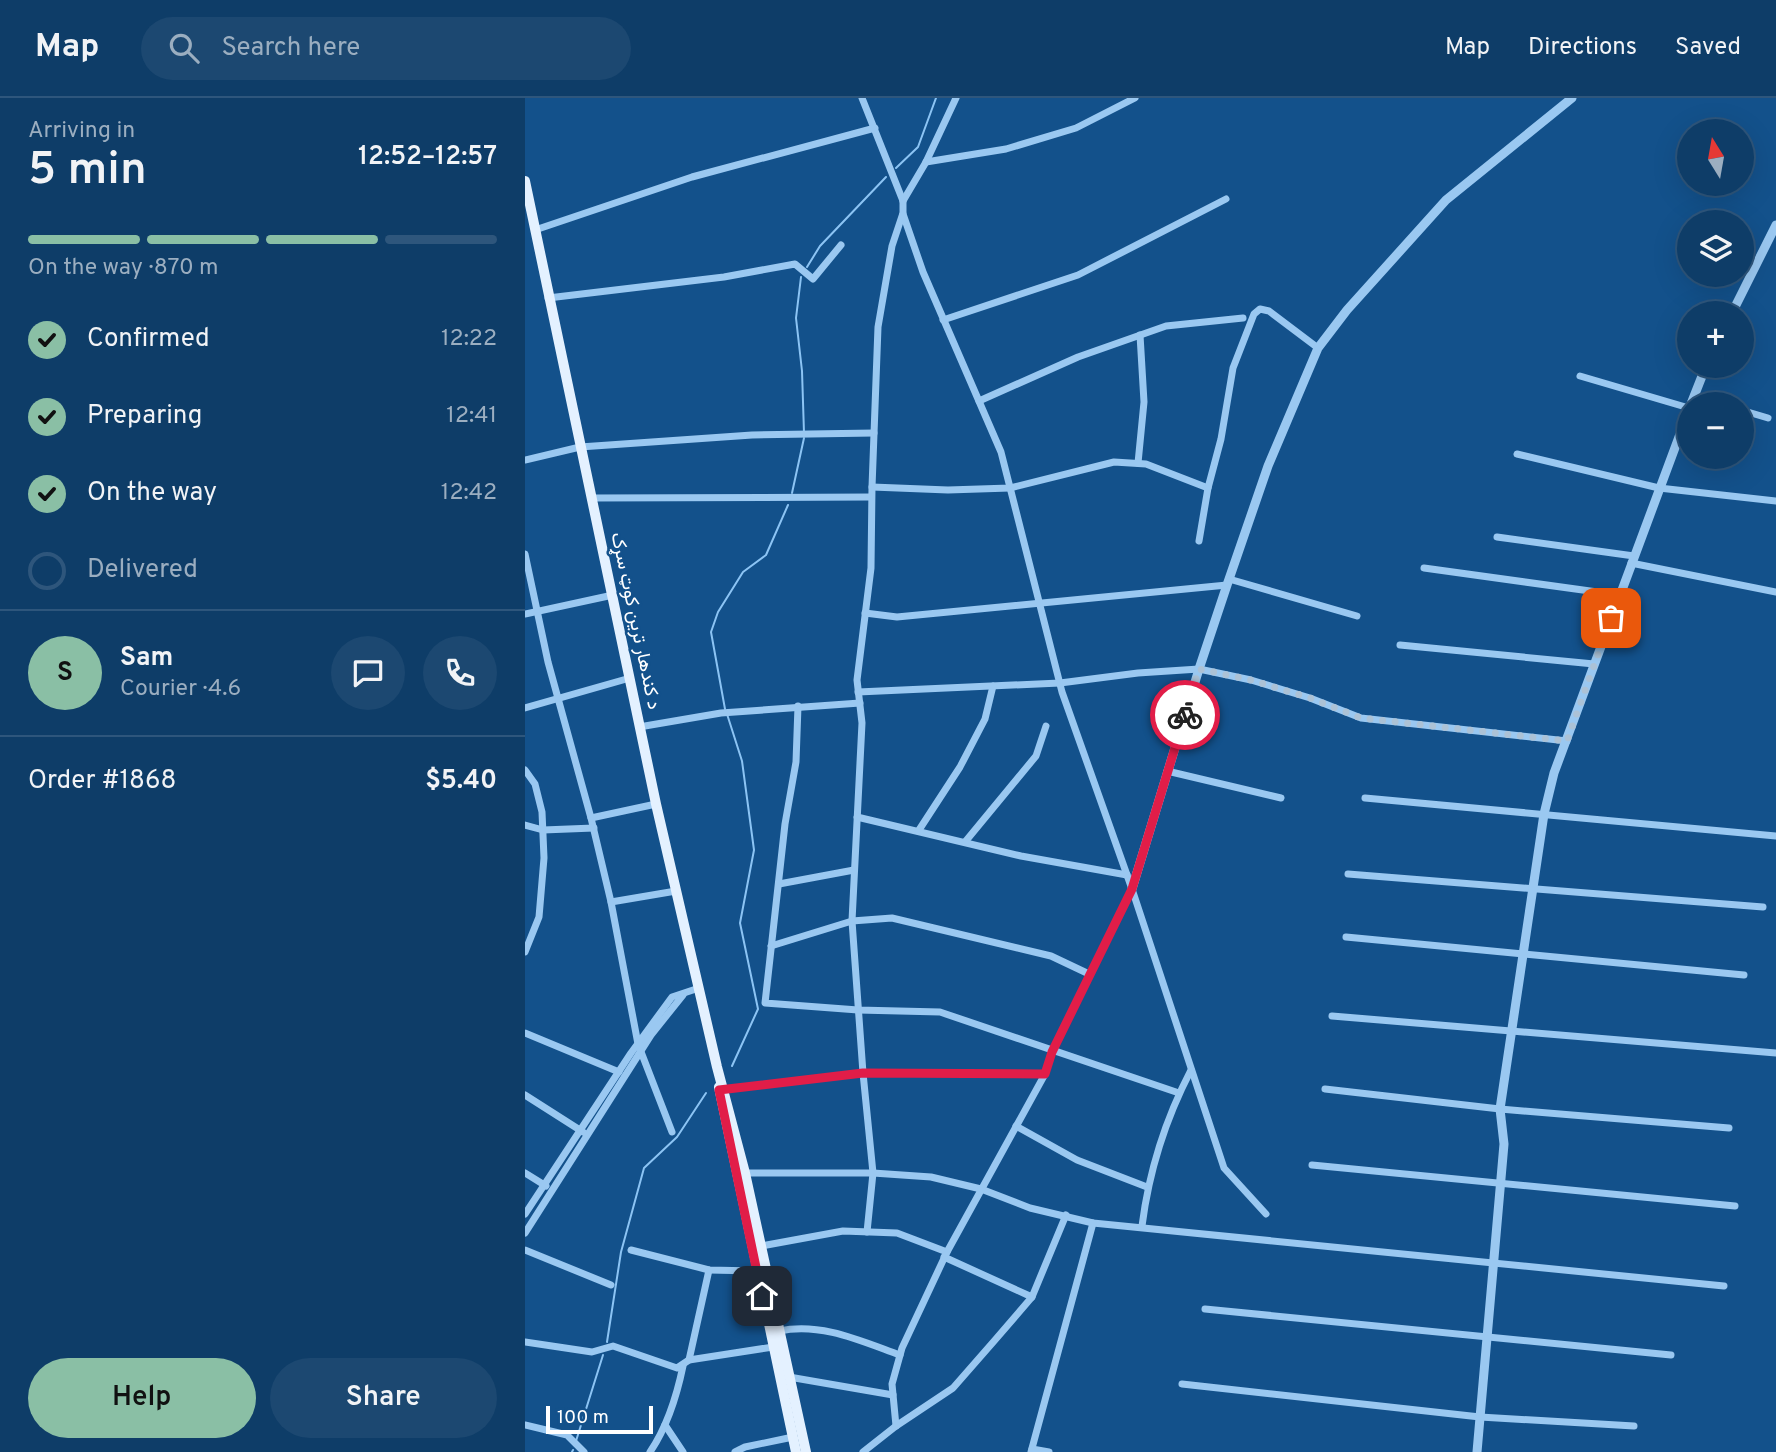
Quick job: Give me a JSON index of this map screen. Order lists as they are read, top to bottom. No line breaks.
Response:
{"streets":{"main road":["د کندهار ترين کوټ سړک"]},"scale_bar":"100 m","north":"top","page":{"header":"Map","search":"Search here","nav":["Map","Directions","Saved"],"heading":["5 min","Arriving in","12:52–12:57"],"panel":["Sam","Courier · 4.6","Order #1868","$5.40"],"map_buttons":["+","−"],"bar":"On the way · 870 m","list":[["Confirmed","12:22"],["Preparing","12:41"],["On the way","12:42"],"Delivered"],"round":"S","buttons":["Help","Share"],"scale":"100 m"}}
